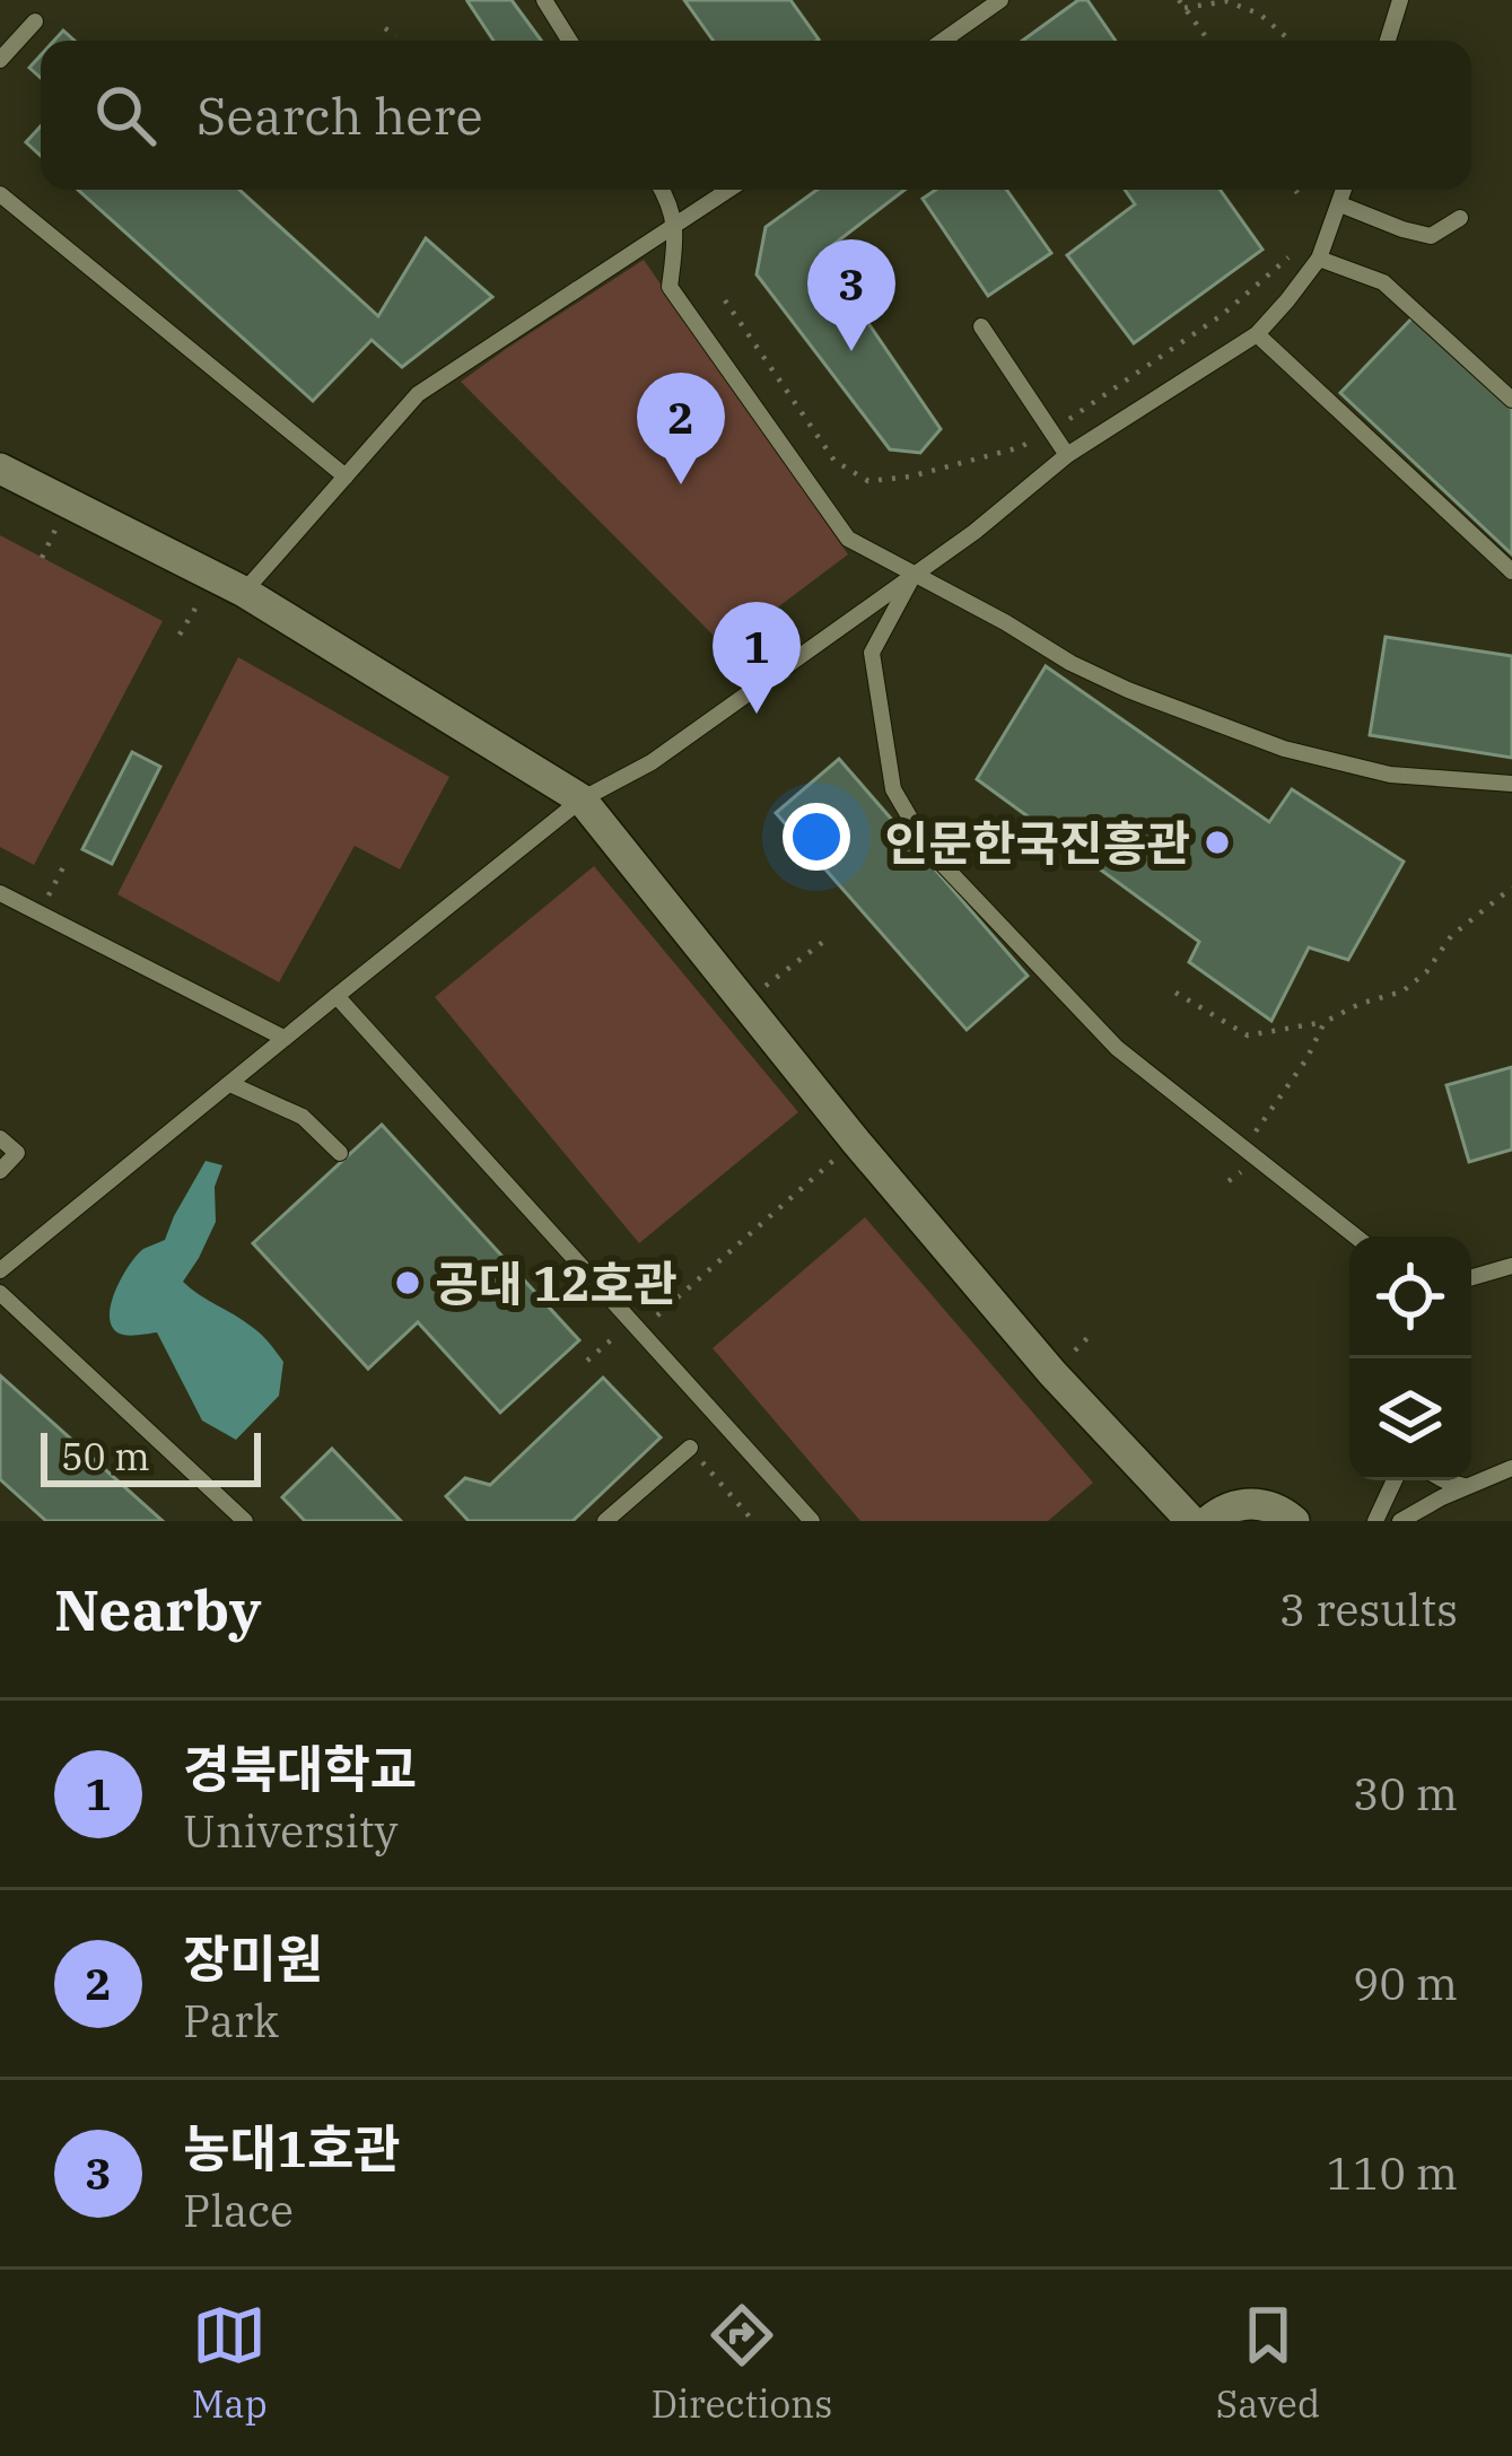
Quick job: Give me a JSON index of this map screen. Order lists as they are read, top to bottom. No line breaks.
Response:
{"places":["인문한국진흥관","공대 12호관"],"scale_bar":"50 m","page":{"search":"Search here","pins":["3","2","1"],"scale":"50 m","heading":["Nearby","3 results"],"list":[{"mark":"1","name":"경북대학교","note":"University","value":"30 m"},{"mark":"2","name":"장미원","note":"Park","value":"90 m"},{"mark":"3","name":"농대1호관","note":"Place","value":"110 m"}],"nav":["Map","Directions","Saved"]}}
